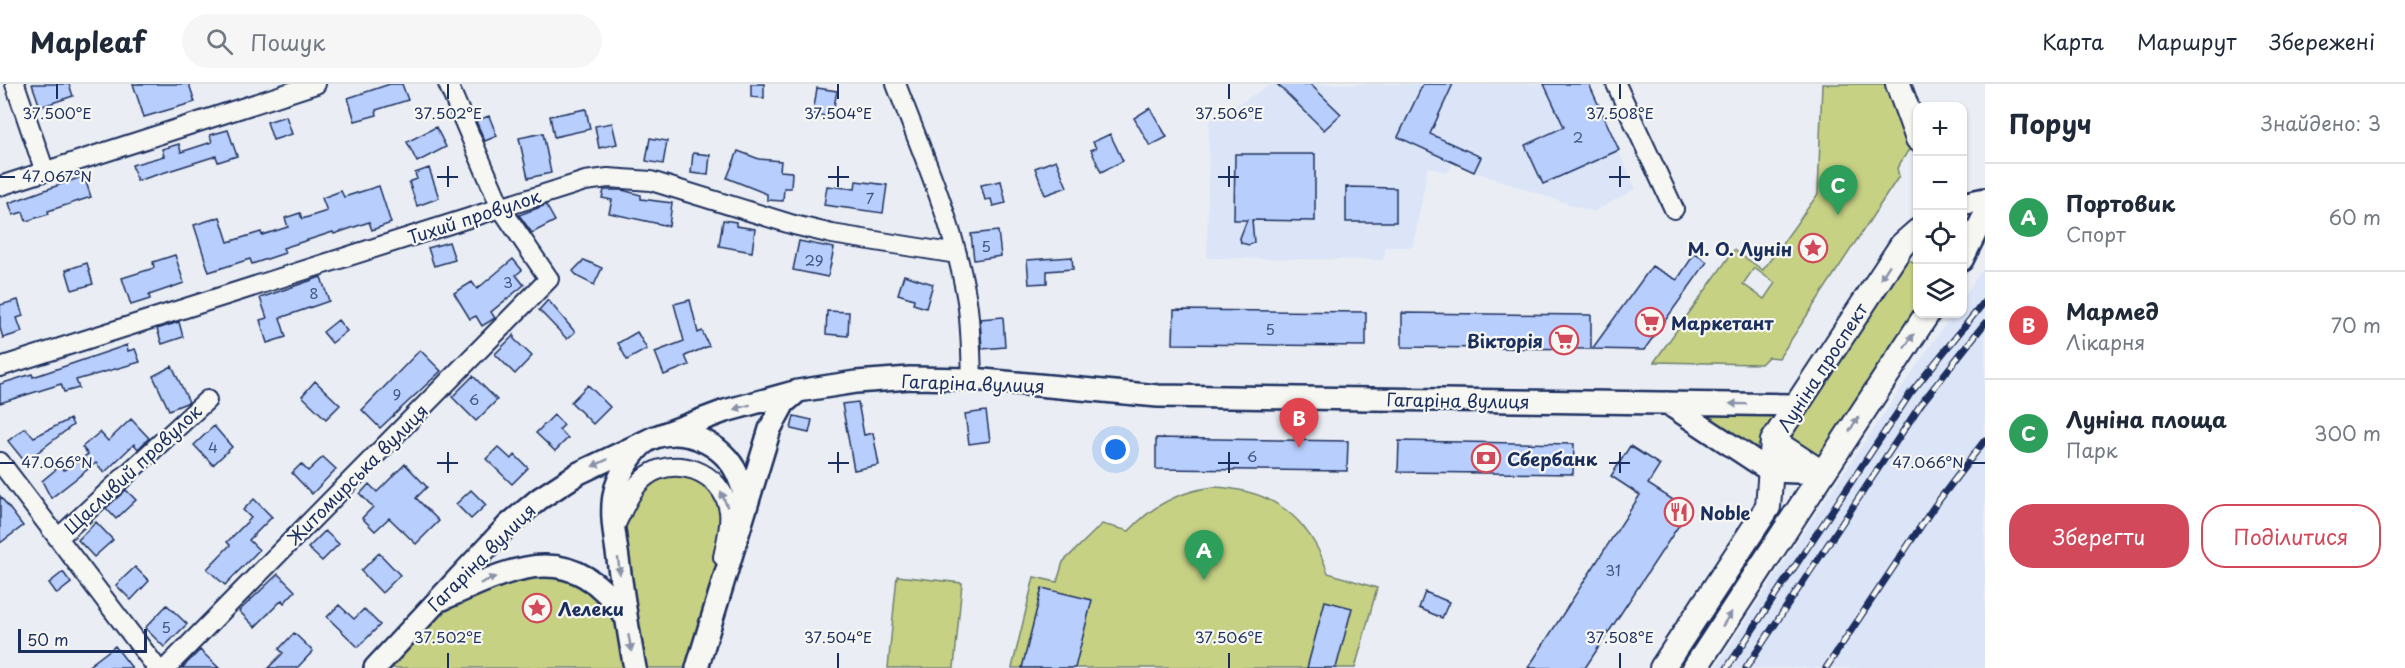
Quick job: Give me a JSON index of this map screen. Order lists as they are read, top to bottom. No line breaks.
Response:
{"streets":{"main road":["Луніна проспект"],"street":["Тихий провулок","Гагаріна вулиця","Щасливий провулок","Житомирська вулиця"]},"crossings":[["Тихий провулок","Житомирська вулиця"],["Луніна проспект","Гагаріна вулиця"]],"one_way":["Гагаріна вулиця"],"places":{"place":["М. О. Лунін","Лелеки"],"supermarket":["Маркетант","Вікторія"],"bank":["Сбербанк"],"restaurant":["Noble"]},"house_numbers":["2","7","5","29","3","8","5","9","6","4","6","31","5"],"scale_bar":"50 m","page":{"header":"Mapleaf","search":"Пошук","nav":["Карта","Маршрут","Збережені"],"heading":["Поруч","Знайдено: 3"],"map_buttons":["+","−"],"list":[{"mark":"A","name":"Портовик","note":"Спорт","value":"60 m"},{"mark":"B","name":"Мармед","note":"Лікарня","value":"70 m"},{"mark":"C","name":"Луніна площа","note":"Парк","value":"300 m"}],"pins":["C","B","A"],"buttons":["Зберегти","Поділитися"],"scale":"50 m"},"coordinates":["37.500°E","37.502°E","37.504°E","37.506°E","37.508°E","47.067°N","47.066°N"]}
